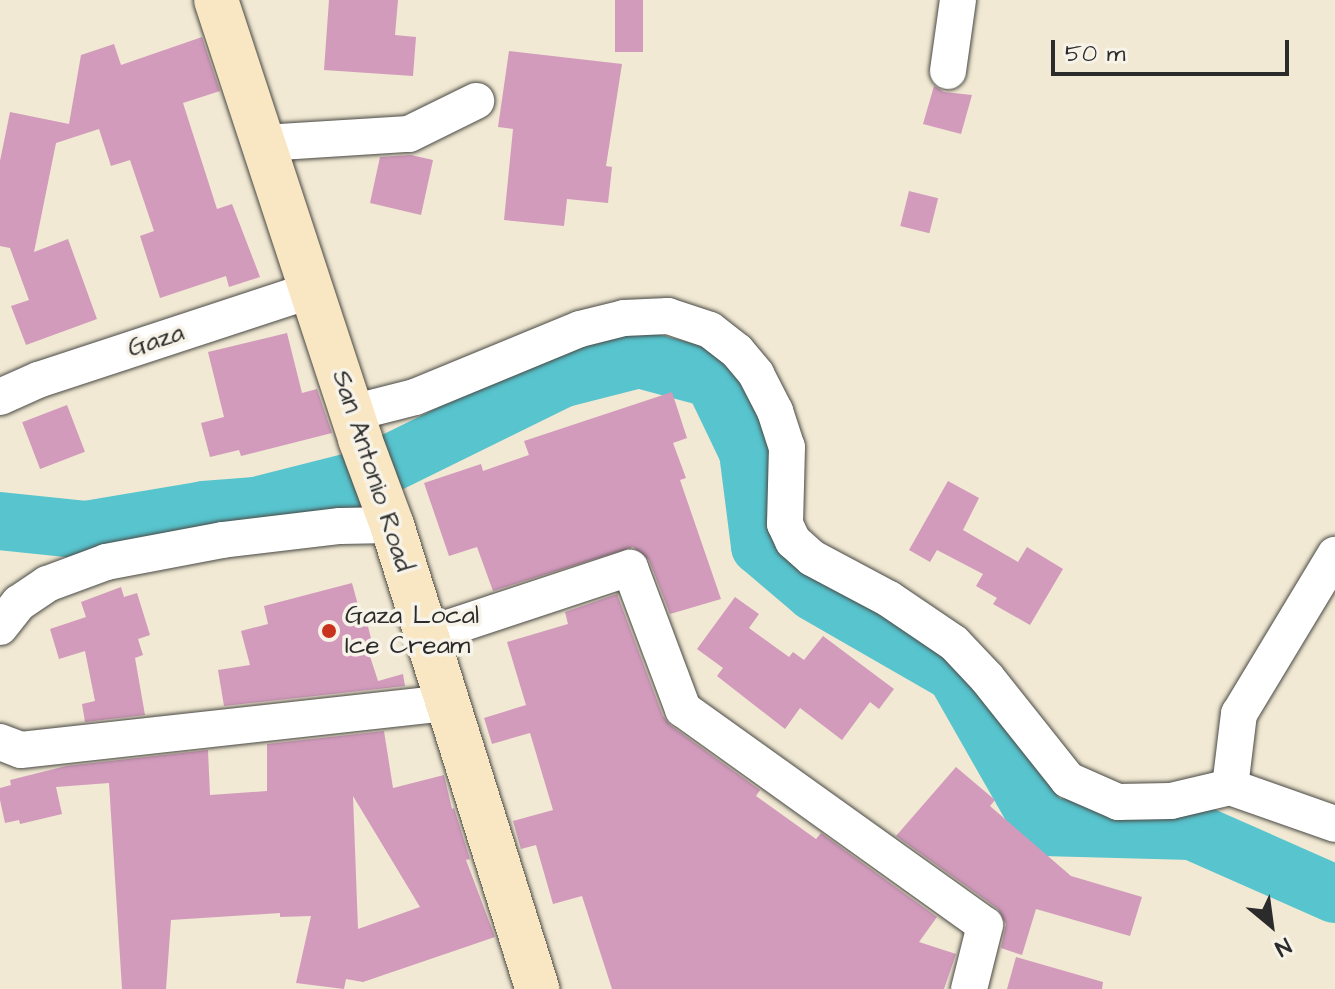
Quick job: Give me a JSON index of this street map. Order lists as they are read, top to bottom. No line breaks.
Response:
{"streets":{"street":["Gaza","San Antonio Road"]},"crossings":[["Gaza","San Antonio Road"]],"places":["Gaza Local Ice Cream"],"scale_bar":"50 m","north":"bottom right"}
